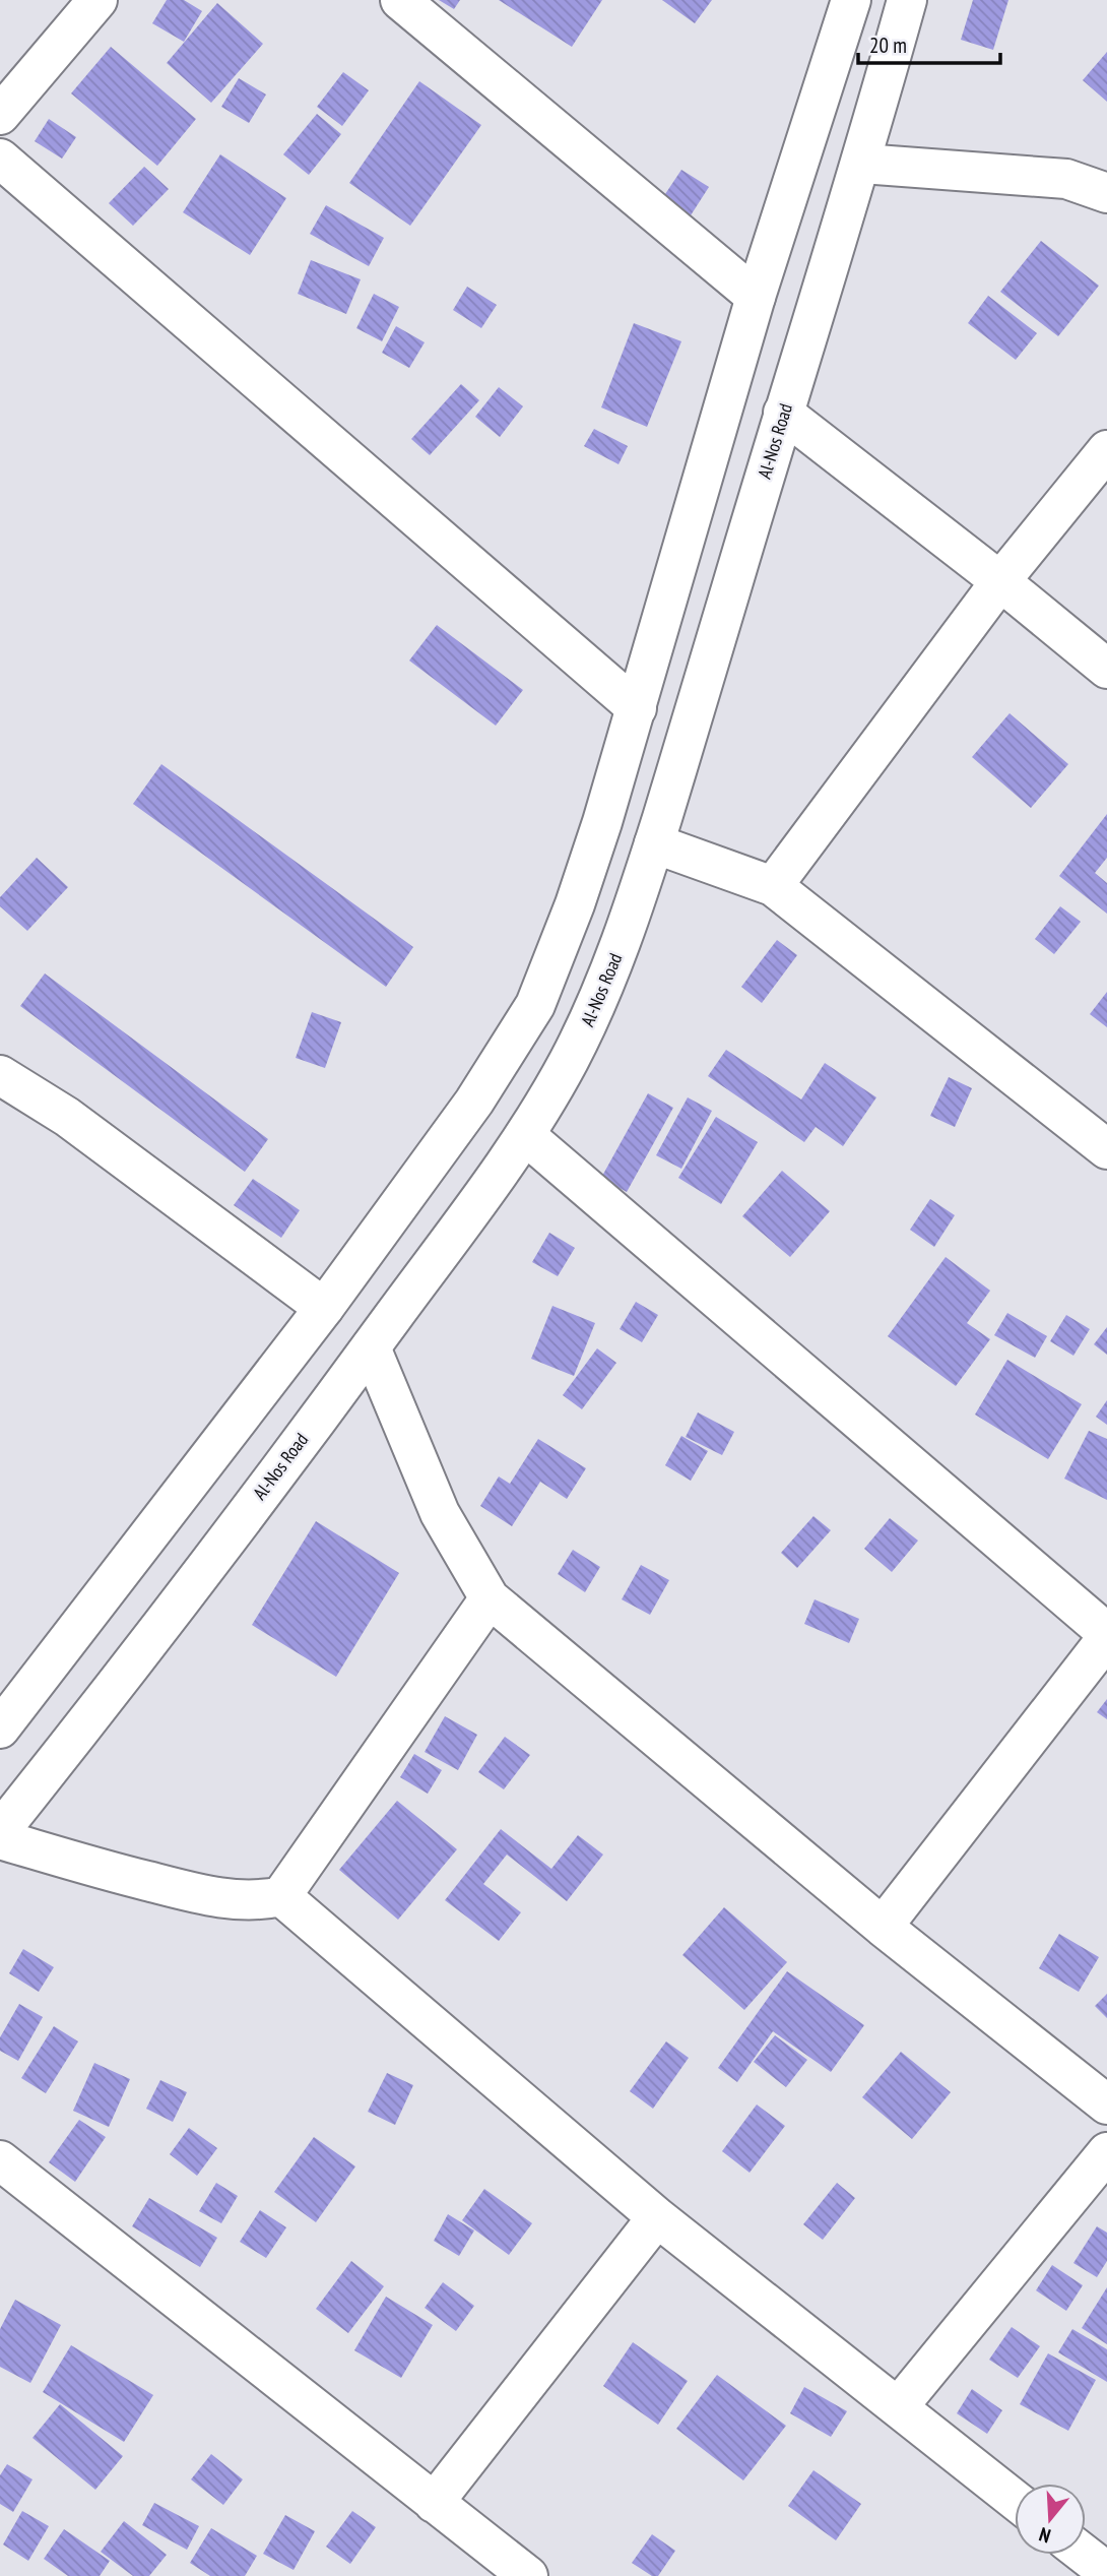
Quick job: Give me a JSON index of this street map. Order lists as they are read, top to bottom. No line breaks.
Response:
{"streets":{"street":["Al-Nos Road"]},"scale_bar":"20 m","north":"bottom"}
